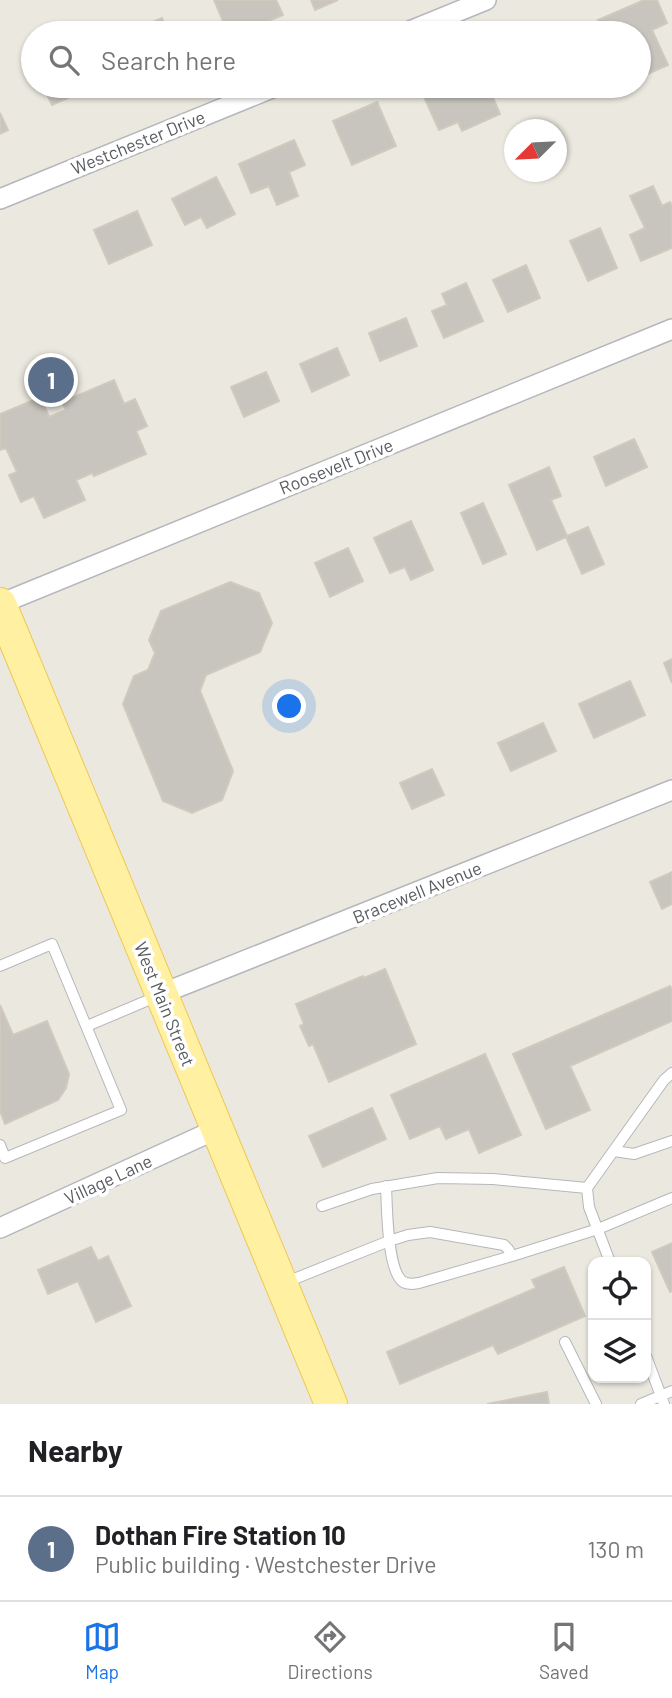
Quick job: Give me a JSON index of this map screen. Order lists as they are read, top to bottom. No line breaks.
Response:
{"streets":{"main road":["West Main Street"],"street":["Westchester Drive","Roosevelt Drive","Bracewell Avenue","Village Lane"]},"crossings":[["Roosevelt Drive","West Main Street"],["Bracewell Avenue","West Main Street"],["West Main Street","Village Lane"]],"north":"bottom left","page":{"search":"Search here","pins":"1","heading":"Nearby","list":[{"mark":"1","name":"Dothan Fire Station 10","note":"Public building · Westchester Drive","value":"130 m"}],"nav":["Map","Directions","Saved"]}}
